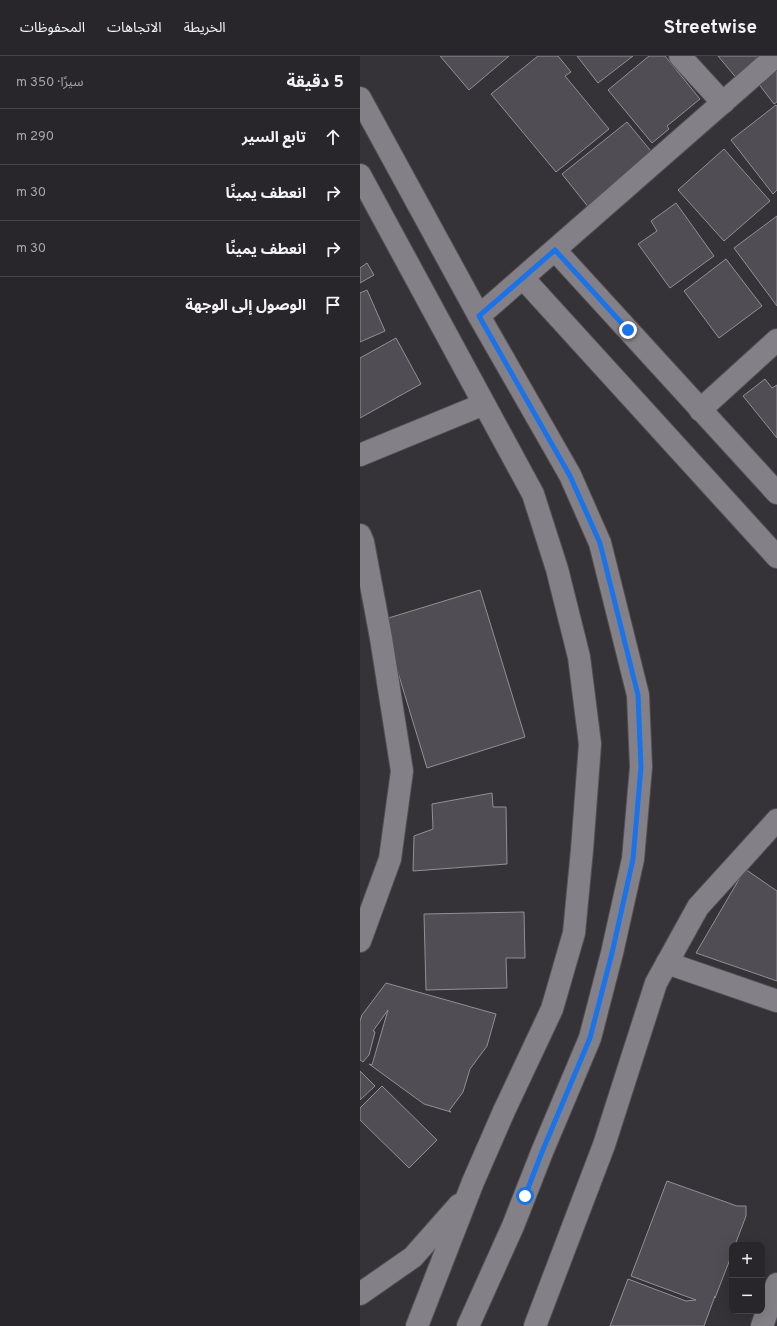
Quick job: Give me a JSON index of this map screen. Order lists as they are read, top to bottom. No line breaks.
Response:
{"page":{"header":"Streetwise","nav":["الخريطة","الاتجاهات","المحفوظات"],"heading":["5 دقيقة","سيرًا · 350 m"],"list":[["تابع السير","290 m"],["انعطف يمينًا","30 m"],["انعطف يمينًا","30 m"],"الوصول إلى الوجهة"],"map_buttons":["+","−"]}}
